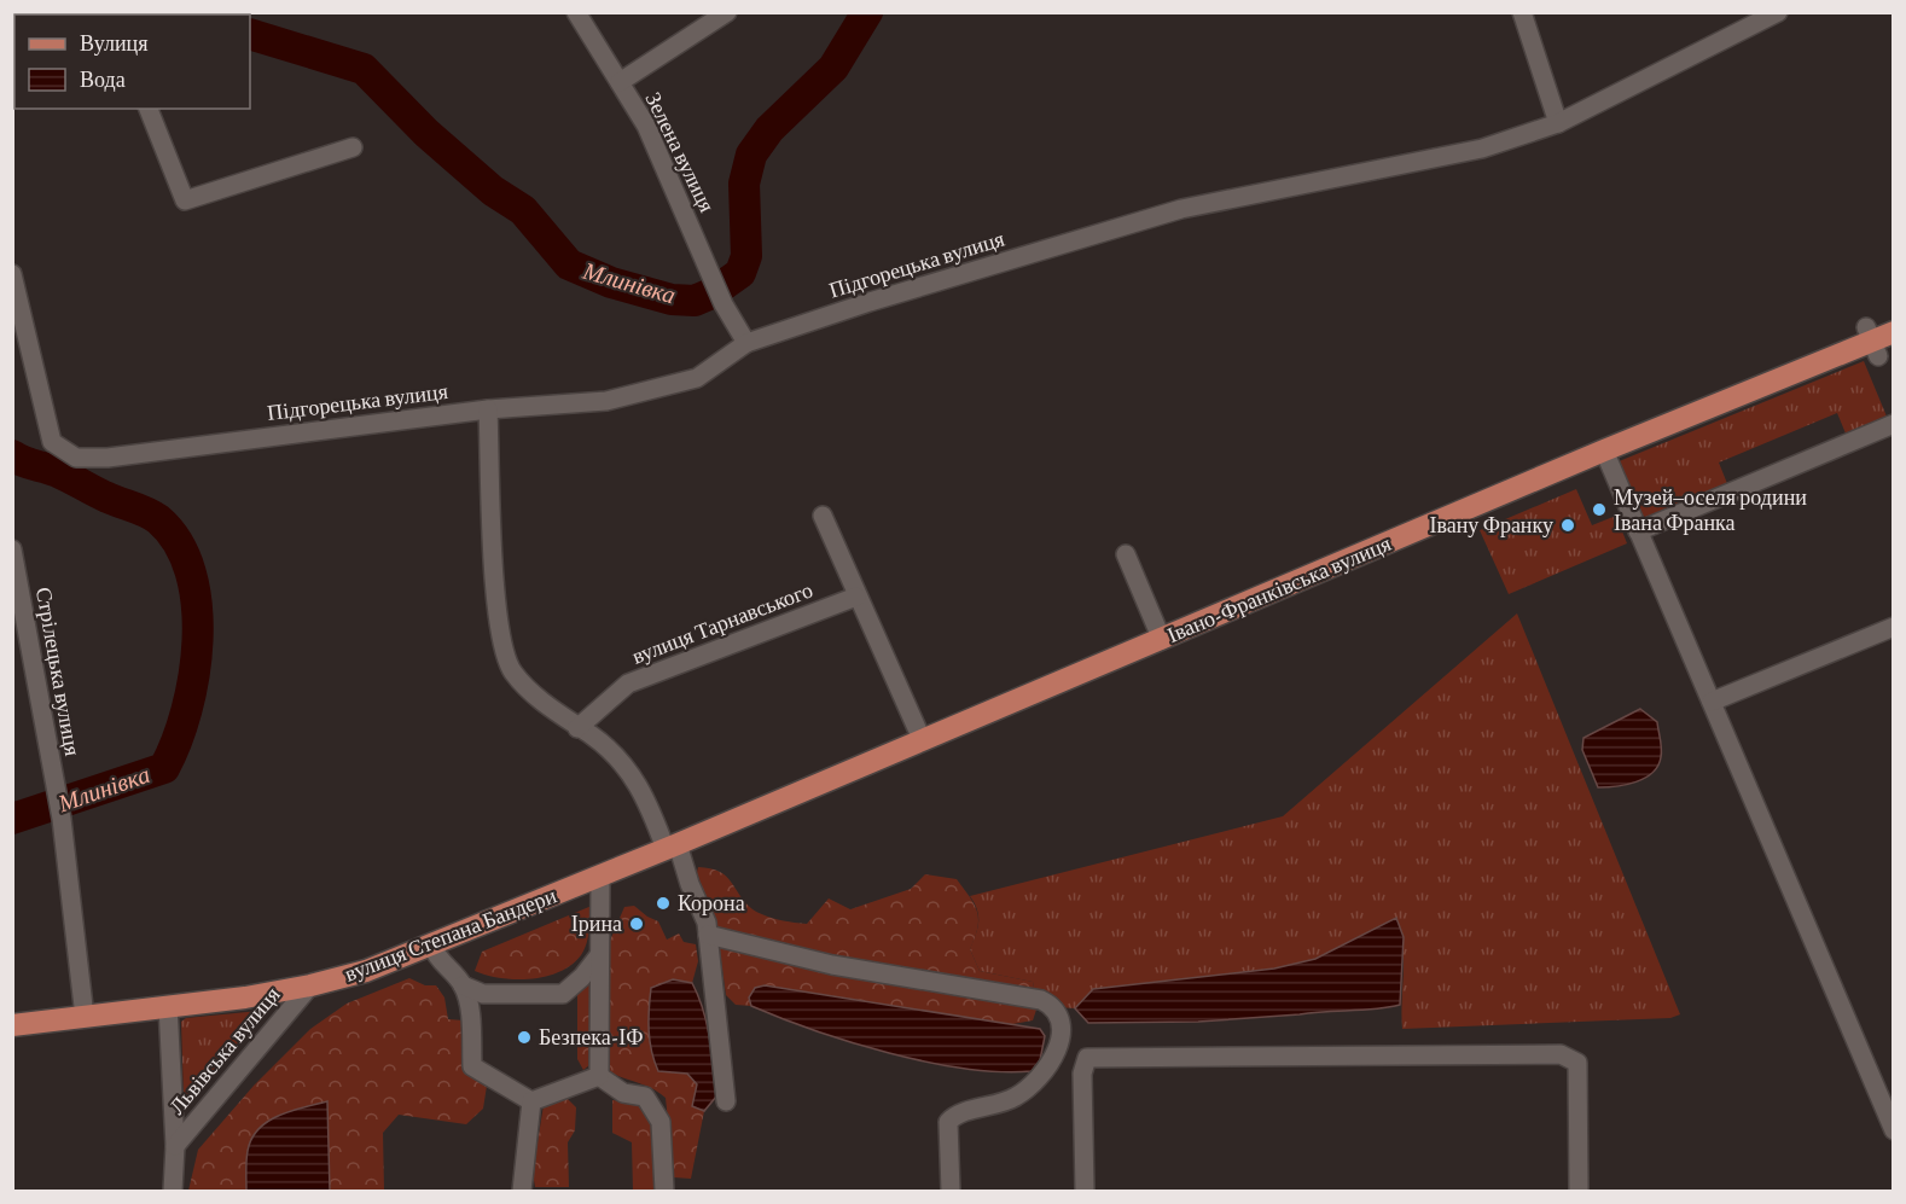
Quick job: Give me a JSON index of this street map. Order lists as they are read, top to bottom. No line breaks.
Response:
{"streets":{"main road":["Івано-Франківська вулиця","вулиця Степана Бандери"],"street":["Зелена вулиця","Підгорецька вулиця","вулиця Тарнавського","Стрілецька вулиця","Львівська вулиця"]},"crossings":[["Зелена вулиця","Підгорецька вулиця"],["Івано-Франківська вулиця","вулиця Степана Бандери"],["Стрілецька вулиця","вулиця Степана Бандери"],["вулиця Степана Бандери","Львівська вулиця"]],"water":["Млинівка"],"places":["Музей–оселя родини Івана Франка","Івану Франку","Корона","Ірина","Безпека-ІФ"],"legend":["Вулиця","Вода"]}
